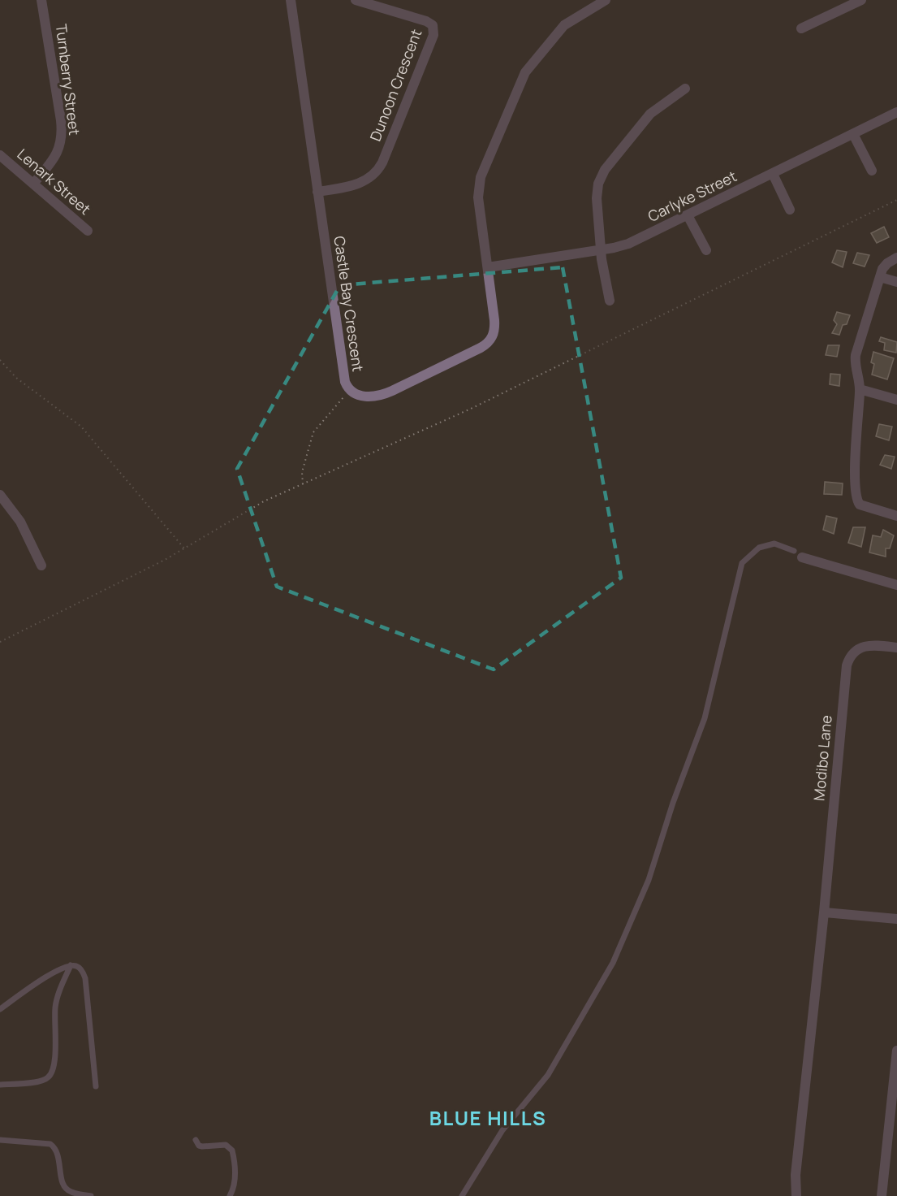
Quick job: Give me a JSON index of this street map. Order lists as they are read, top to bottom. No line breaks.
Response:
{"streets":{"street":["Turnberry Street","Dunoon Crescent","Lenark Street","Carlyke Street","Castle Bay Crescent","Modibo Lane"]},"crossings":[["Turnberry Street","Lenark Street"],["Dunoon Crescent","Castle Bay Crescent"],["Carlyke Street","Castle Bay Crescent"]],"districts":["BLUE HILLS"]}
